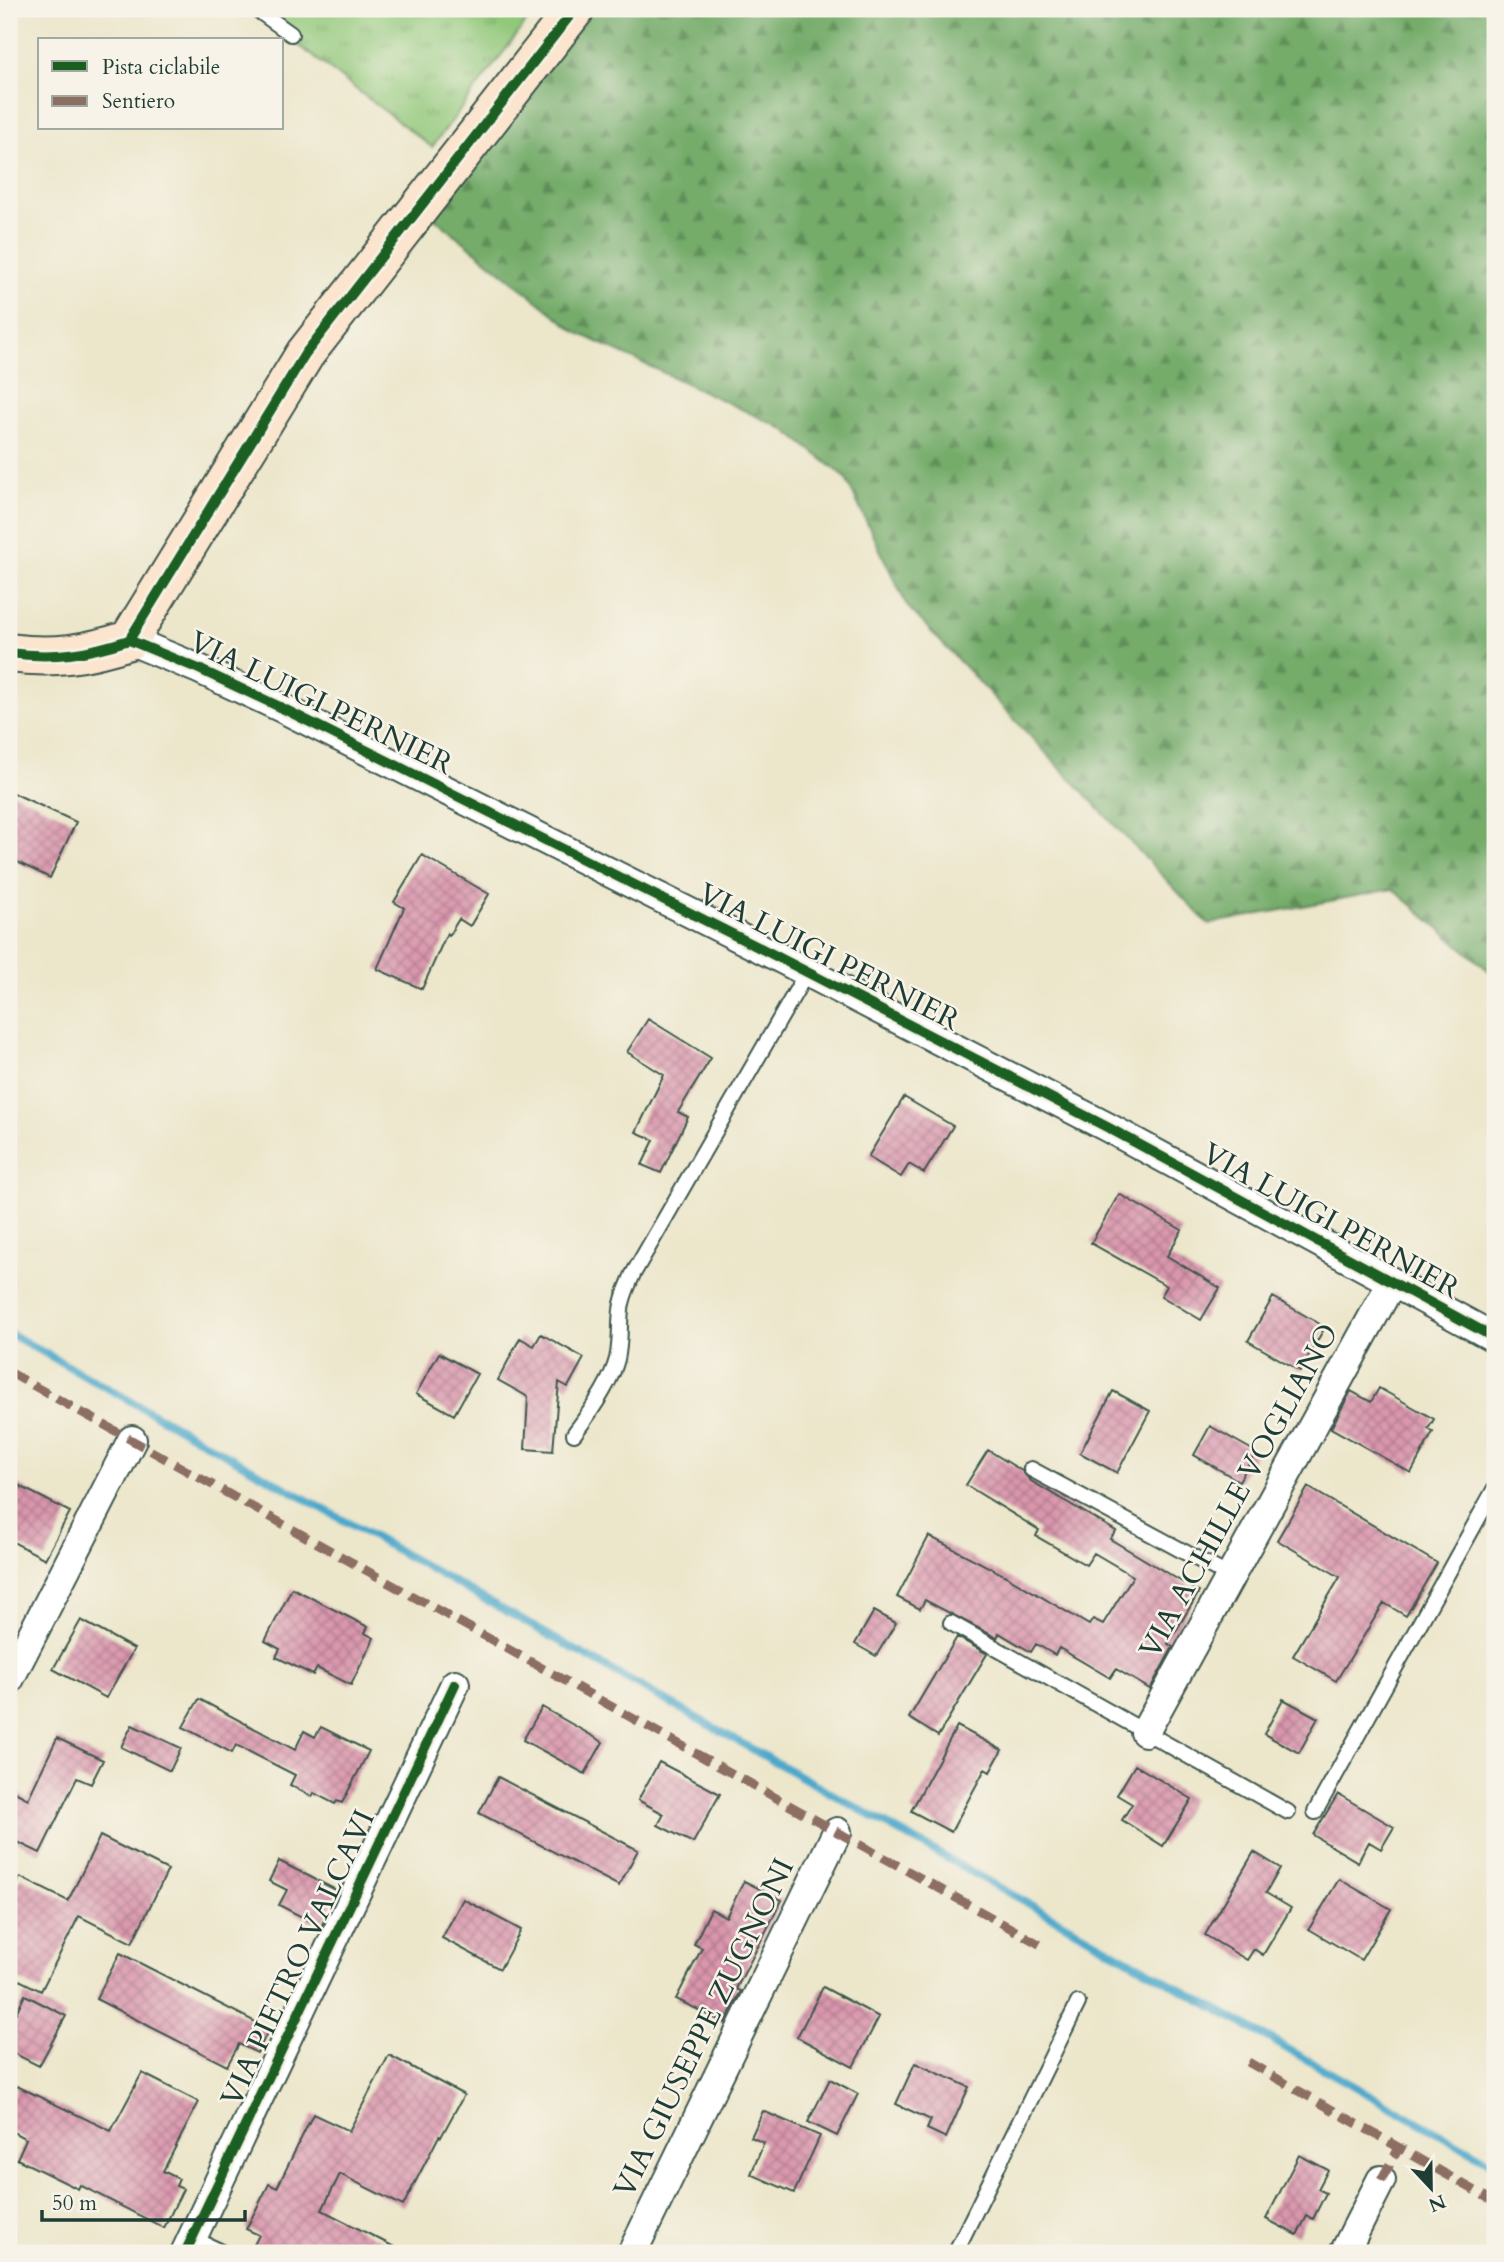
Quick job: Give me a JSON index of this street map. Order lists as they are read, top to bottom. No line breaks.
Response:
{"streets":{"street":["VIA LUIGI PERNIER","VIA ACHILLE VOGLIANO","VIA PIETRO VALCAVI","VIA GIUSEPPE ZUGNONI"]},"crossings":[["VIA LUIGI PERNIER","VIA ACHILLE VOGLIANO"]],"legend":["Pista ciclabile","Sentiero"],"scale_bar":"50 m","north":"bottom"}
